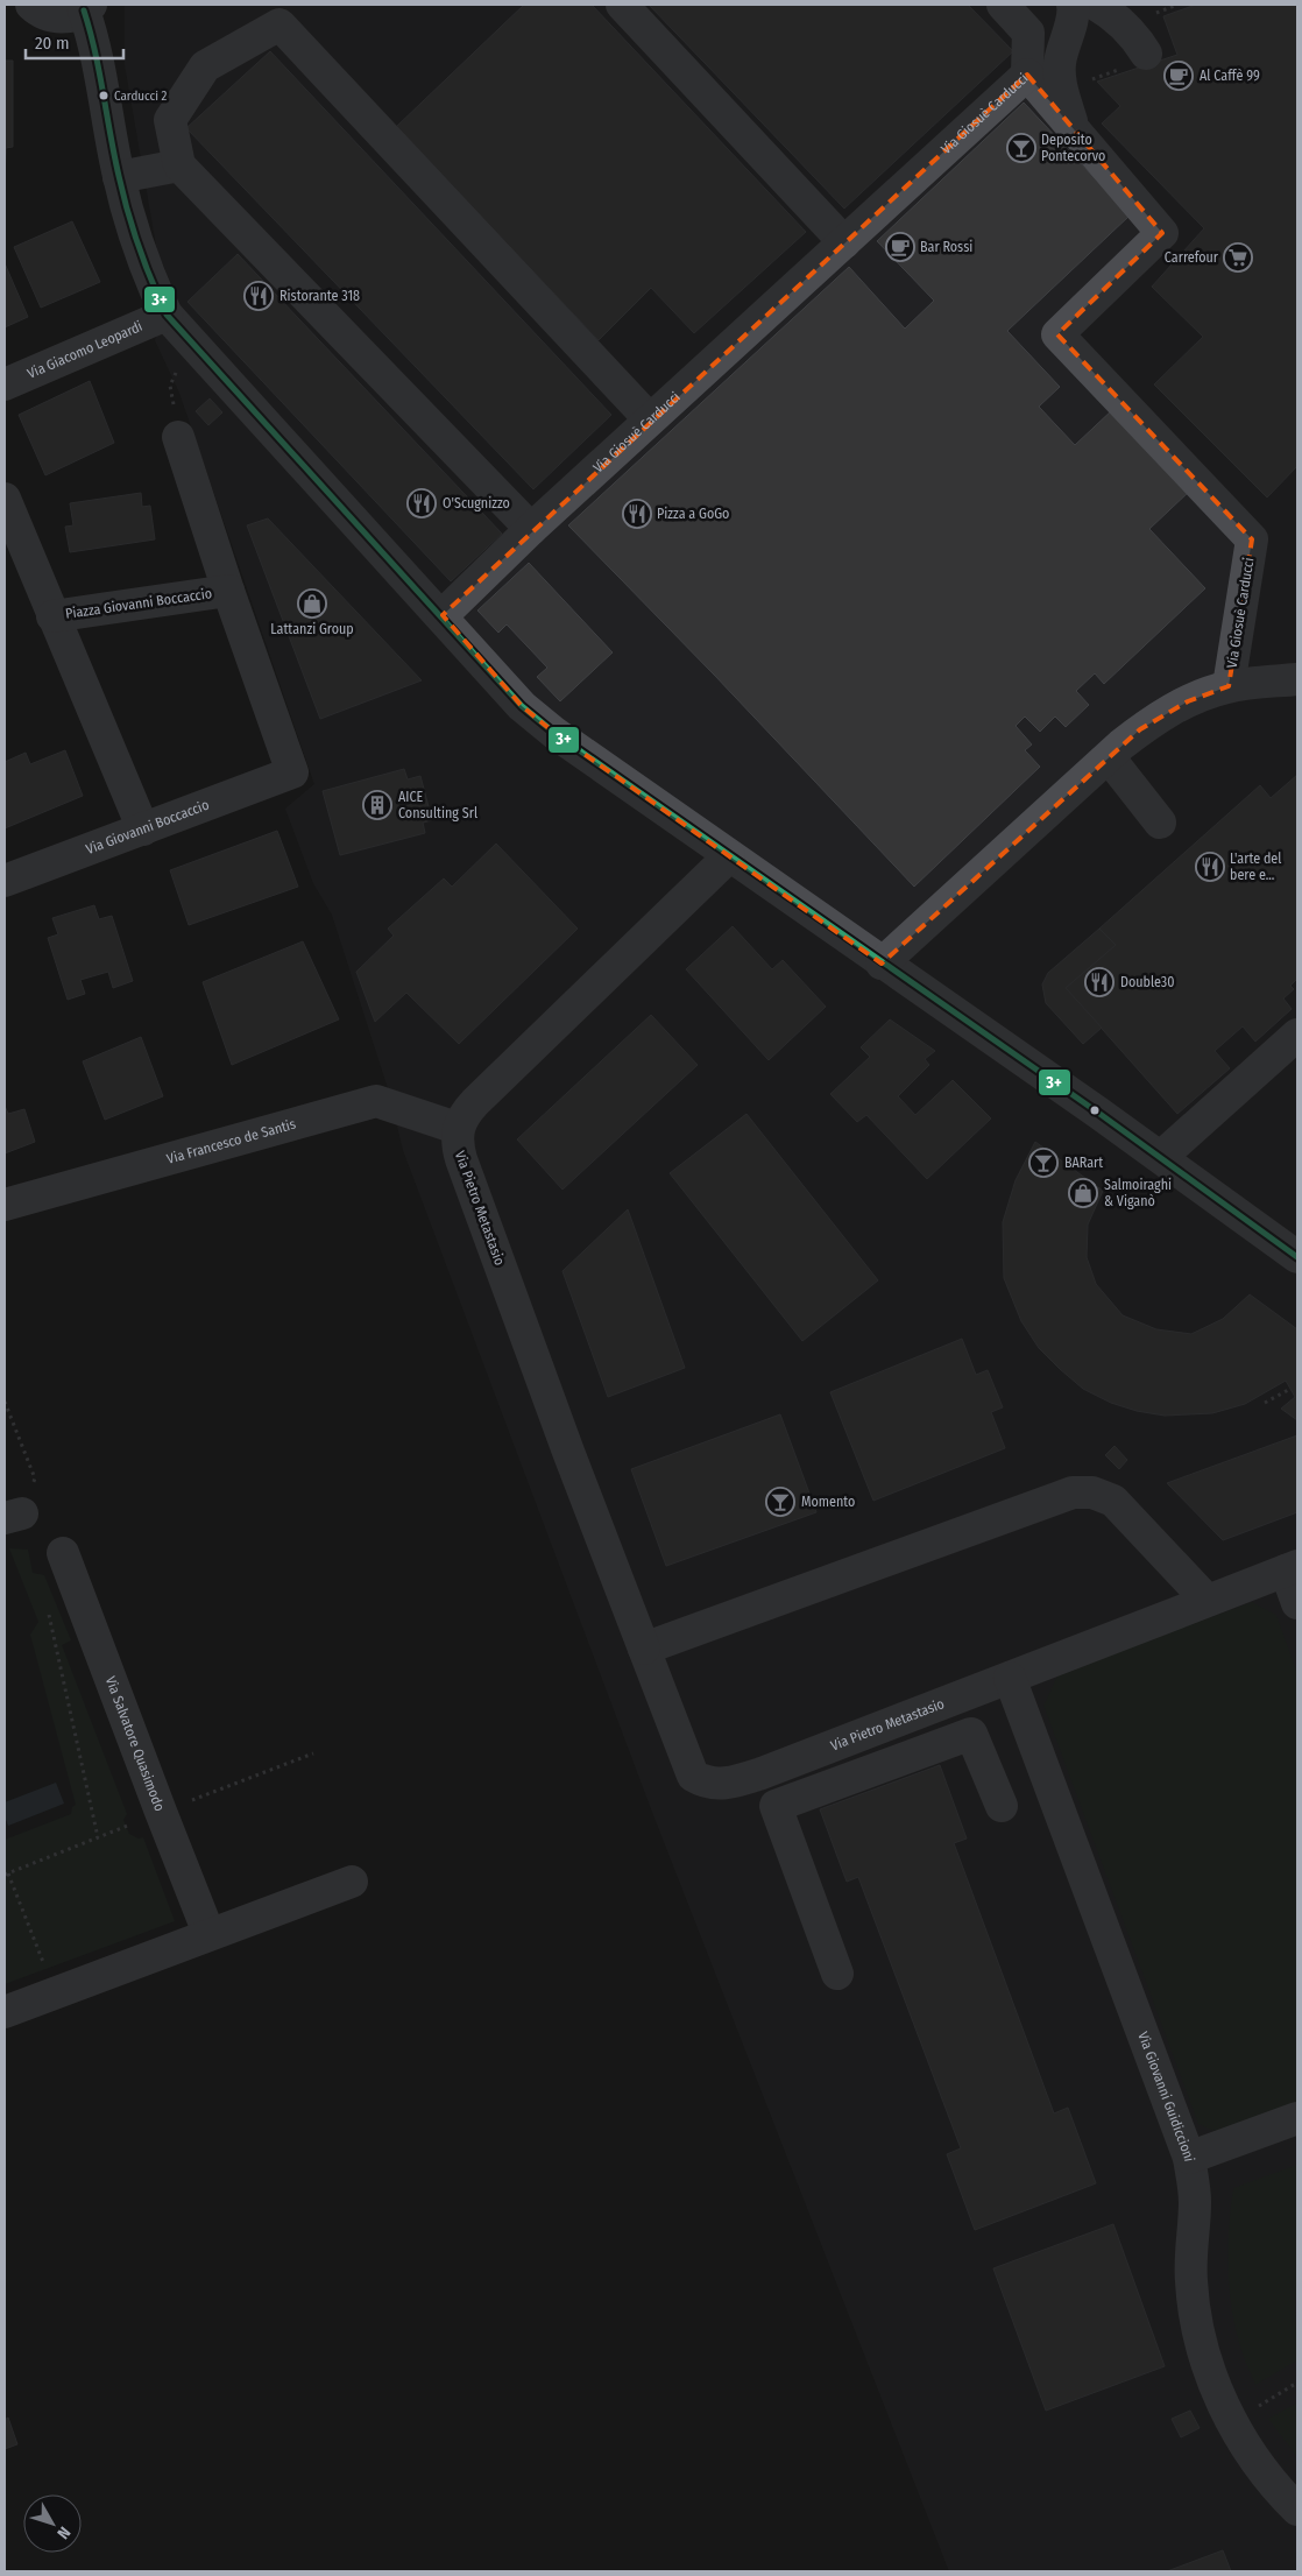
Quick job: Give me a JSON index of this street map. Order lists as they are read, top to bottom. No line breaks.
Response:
{"streets":{"street":["Via Giosuè Carducci","Via Giacomo Leopardi","Piazza Giovanni Boccaccio","Via Giovanni Boccaccio","Via Francesco de Santis","Via Pietro Metastasio","Via Salvatore Quasimodo","Via Giovanni Guidiccioni"]},"crossings":[["Piazza Giovanni Boccaccio","Via Giovanni Boccaccio"],["Via Francesco de Santis","Via Pietro Metastasio"],["Via Pietro Metastasio","Via Giovanni Guidiccioni"]],"places":{"cafe":["Al Caffè 99","Bar Rossi"],"other":["Carducci 2"],"bar":["Deposito Pontecorvo","BARart","Momento"],"supermarket":["Carrefour"],"restaurant":["Ristorante 318","O'Scugnizzo","Pizza a GoGo","L'arte del bere e...","Double30"],"shop":["Lattanzi Group","Salmoiraghi & Viganò"],"building":["AICE Consulting Srl"]},"lines":["transit line 3+"],"scale_bar":"20 m","north":"bottom right"}
